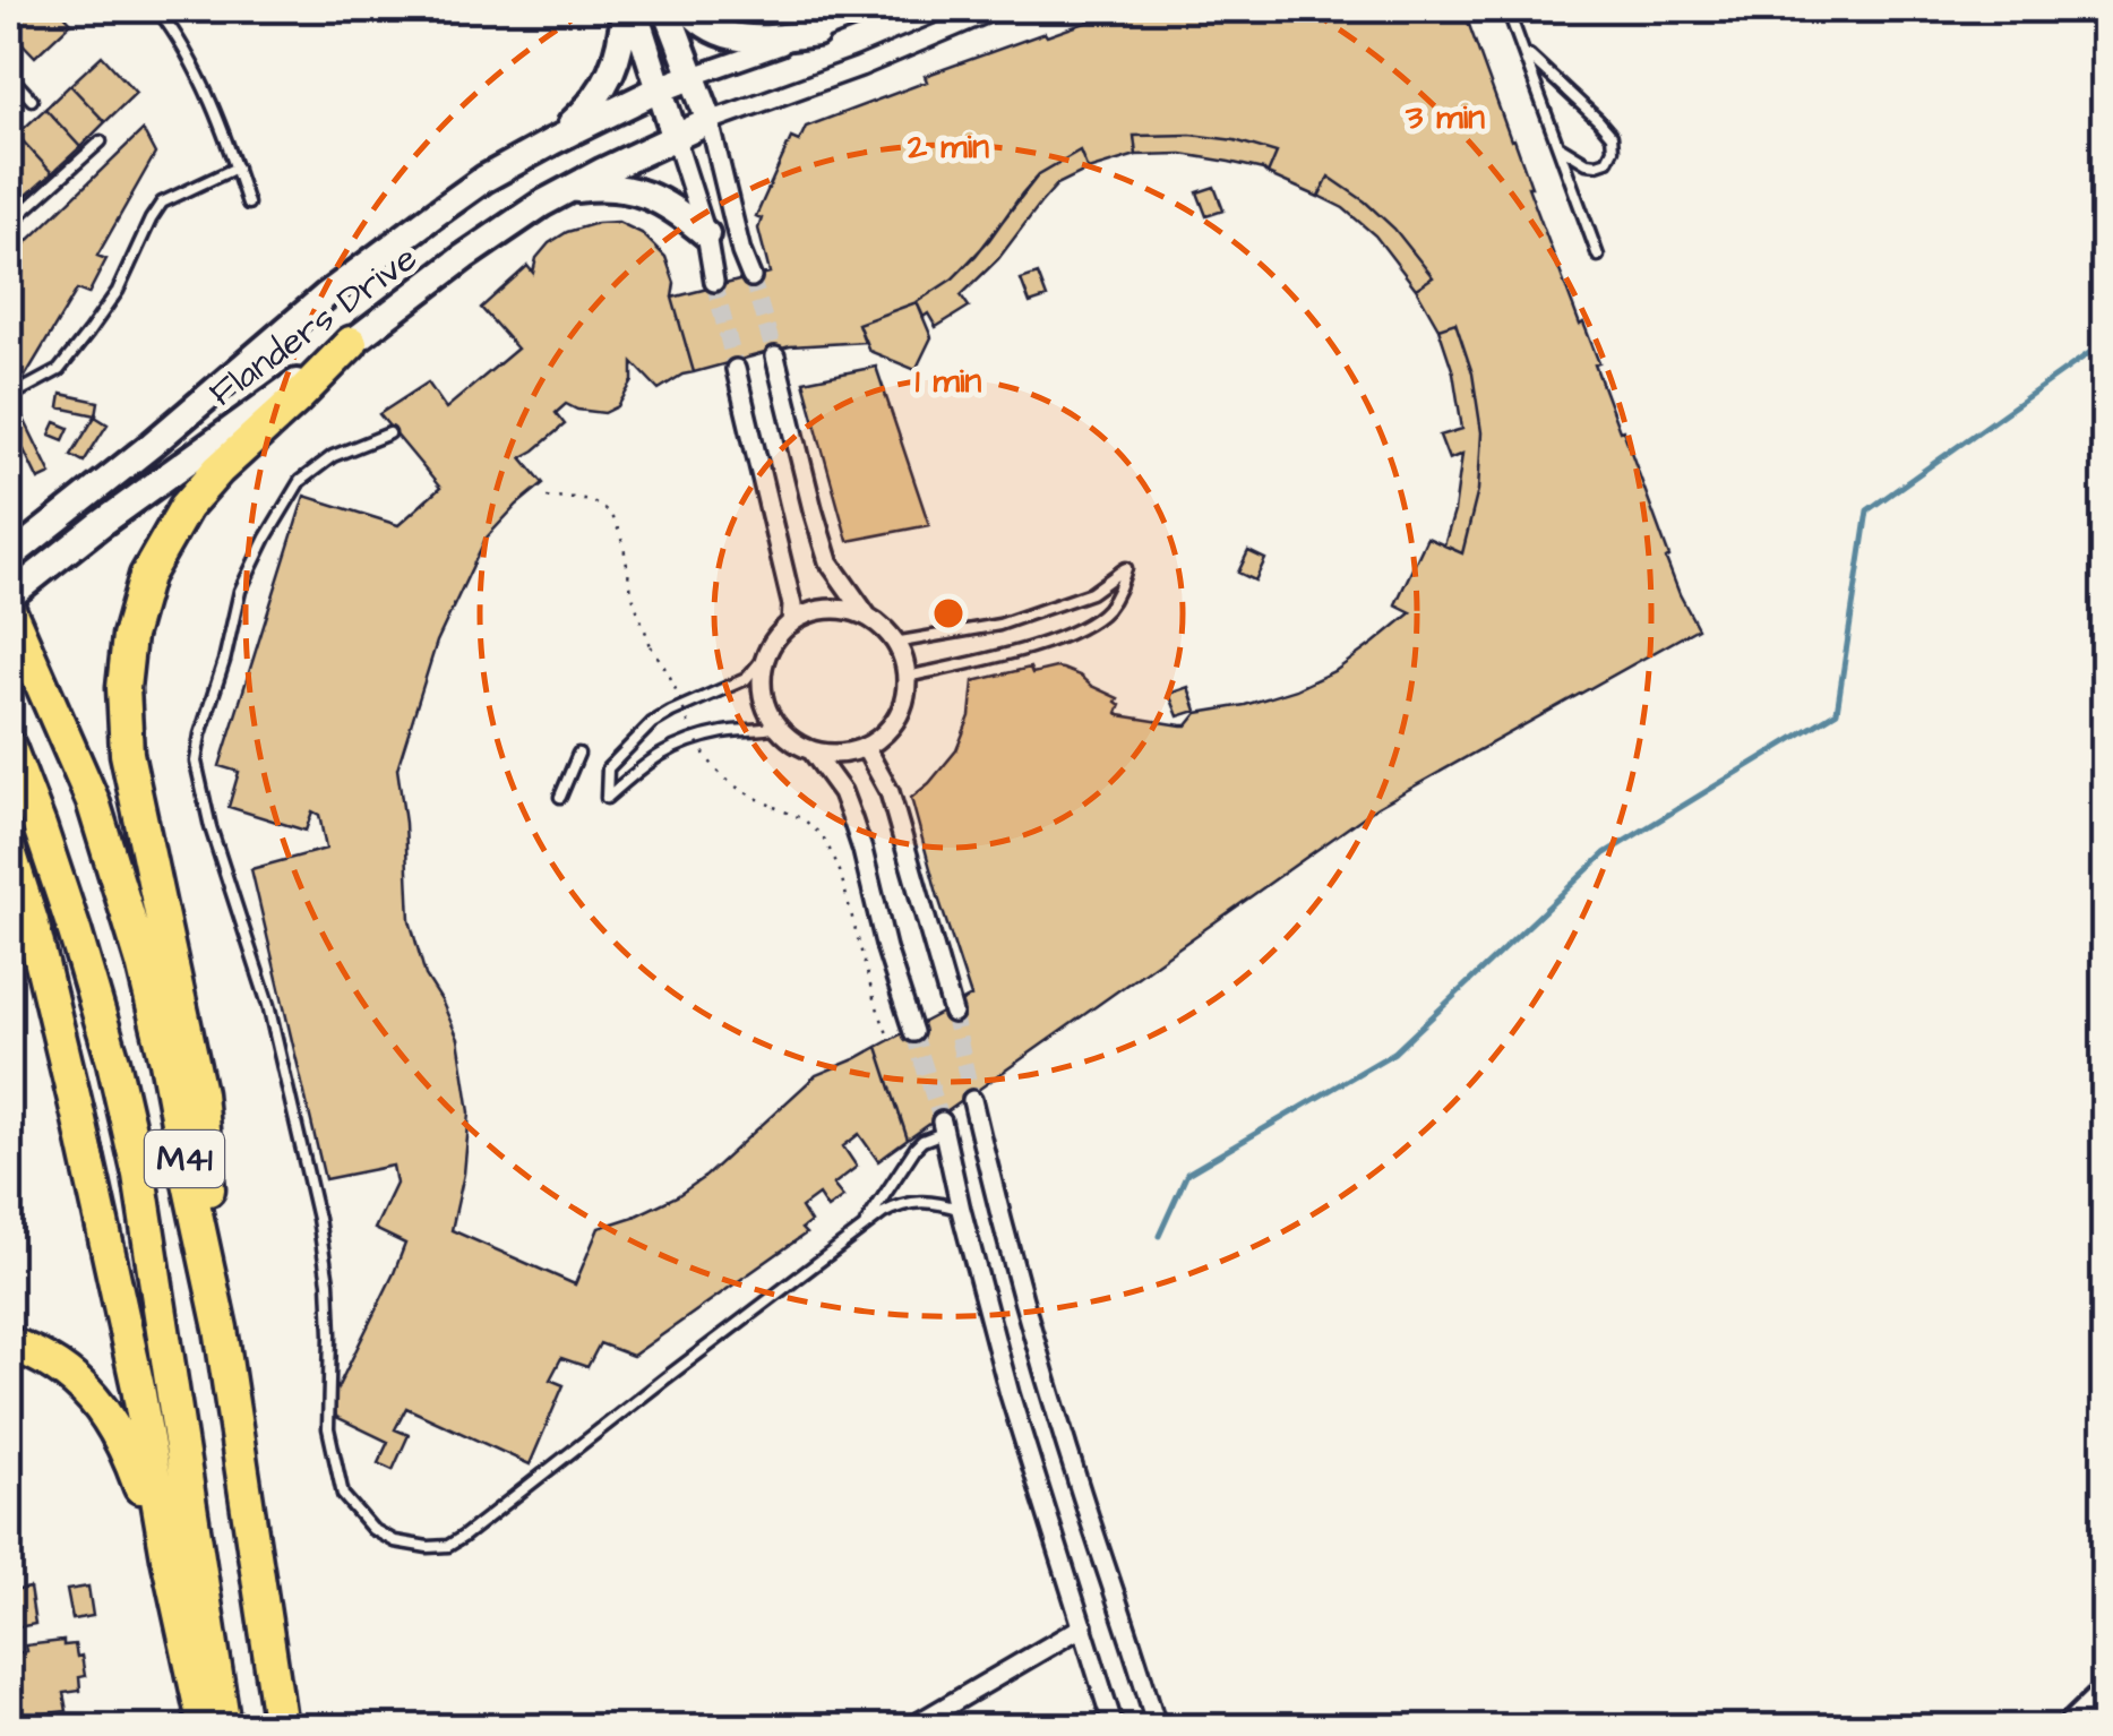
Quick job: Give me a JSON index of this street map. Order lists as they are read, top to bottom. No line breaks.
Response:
{"streets":{"highway":["M41"],"street":["Flanders Drive"]},"rings":["3 min","2 min","1 min"]}
